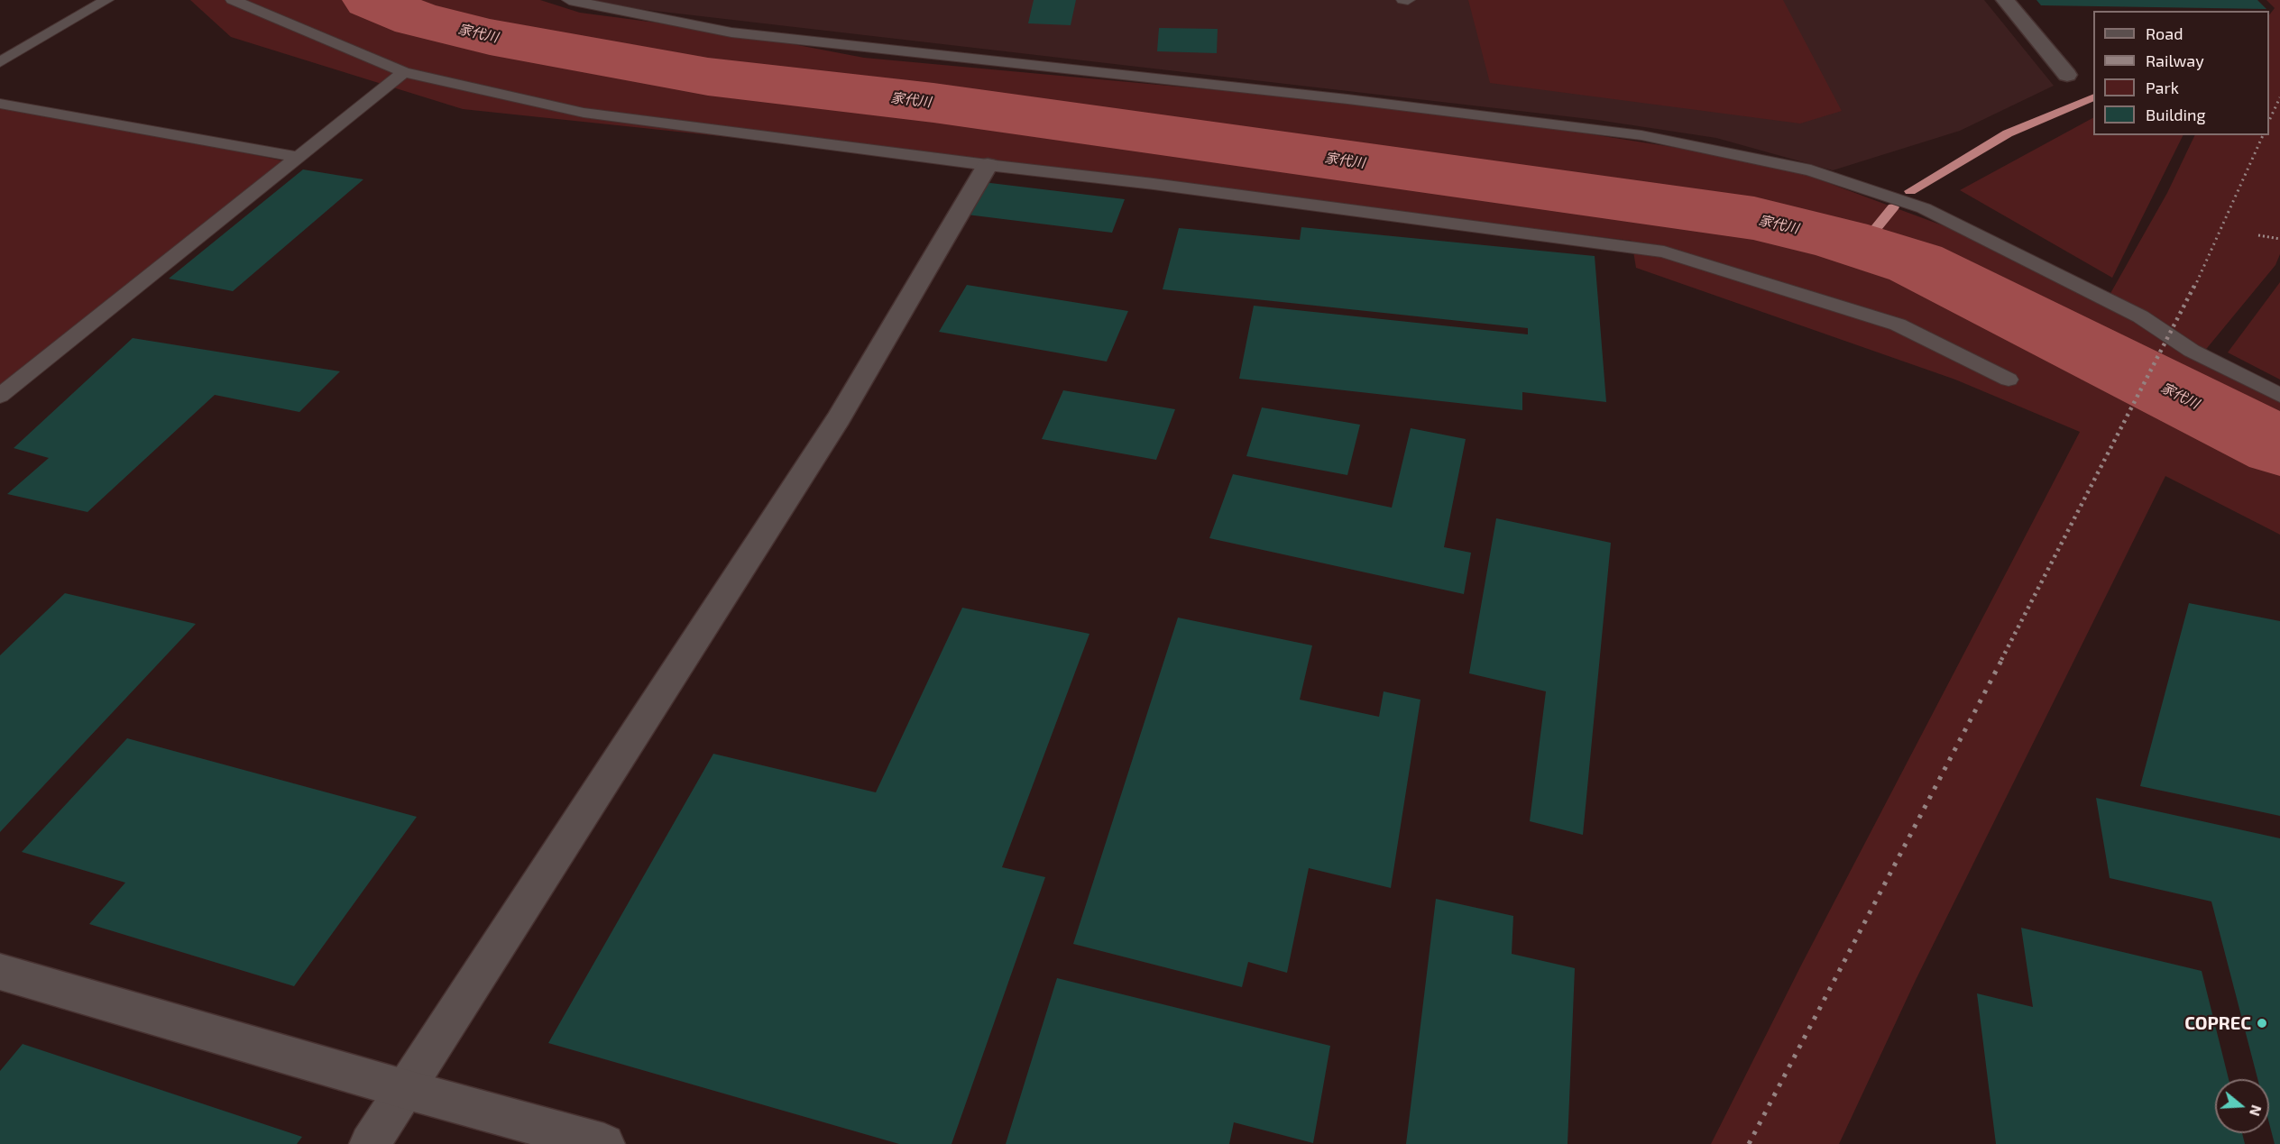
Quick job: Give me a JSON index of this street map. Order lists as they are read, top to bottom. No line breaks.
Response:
{"water":["家代川"],"places":["COPREC"],"legend":["Road","Railway","Park","Building"],"north":"right"}
